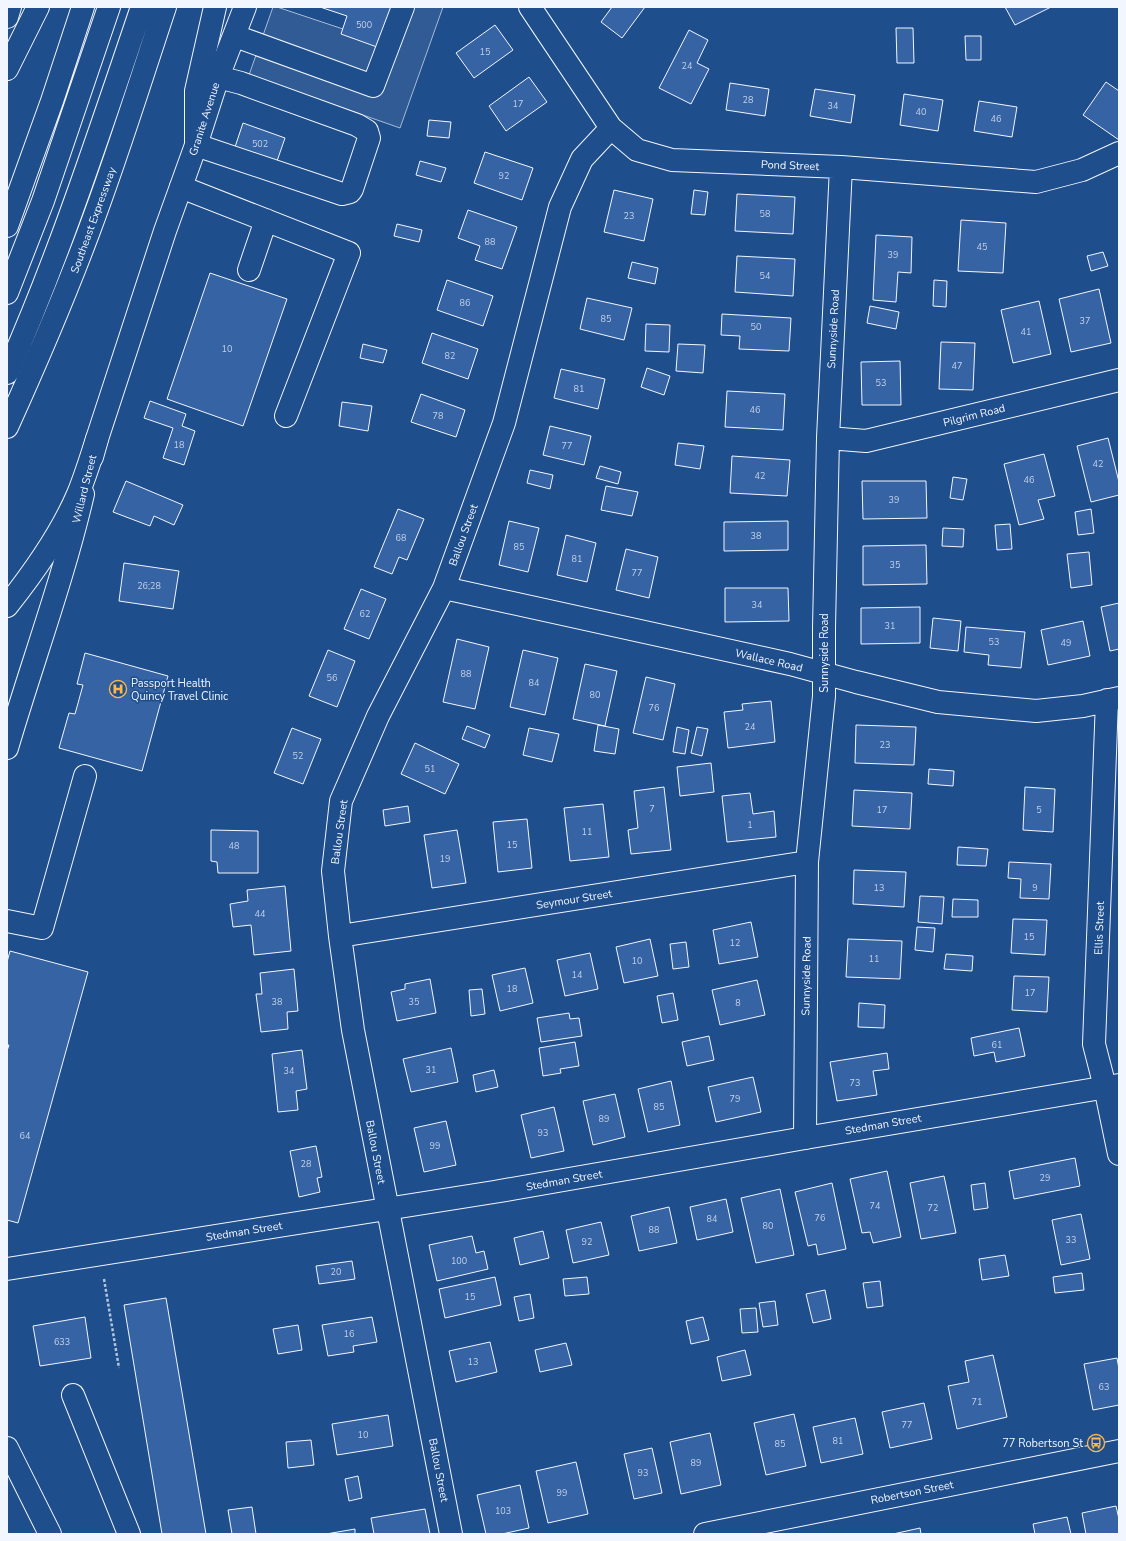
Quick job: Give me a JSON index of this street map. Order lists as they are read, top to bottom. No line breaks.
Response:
{"streets":{"main road":["Granite Avenue","Pond Street","Southeast Expressway","Sunnyside Road","Pilgrim Road","Willard Street","Ballou Street","Wallace Road","Seymour Street","Ellis Street","Stedman Street","Robertson Street"]},"crossings":[["Granite Avenue","Willard Street"],["Pond Street","Sunnyside Road"],["Pond Street","Ballou Street"],["Sunnyside Road","Pilgrim Road"],["Sunnyside Road","Wallace Road"],["Sunnyside Road","Seymour Street"],["Sunnyside Road","Stedman Street"],["Ballou Street","Wallace Road"],["Ballou Street","Seymour Street"],["Ballou Street","Stedman Street"],["Wallace Road","Ellis Street"],["Ellis Street","Stedman Street"]],"places":{"hospital":["Passport Health Quincy Travel Clinic"],"bus stop":["77 Robertson St"]},"house_numbers":["500","15","24","28","17","34","40","46","502","92","58","23","88","45","39","54","86","85","37","50","41","10","82","47","53","81","46","78","18","77","42","42","46","39","38","68","85","81","35","77","26;28","34","62","31","53","49","88","56","84","80","76","24","23","52","51","7","17","5","1","11","15","48","19","13","9","44","15","12","11","10","14","18","17","38","35","8","61","31","34","73","79","85","89","93","64","99","28","29","74","72","76","84","80","88","33","92","100","20","15","16","633","13","63","71","77","10","81","85","89","93","99","103"]}
